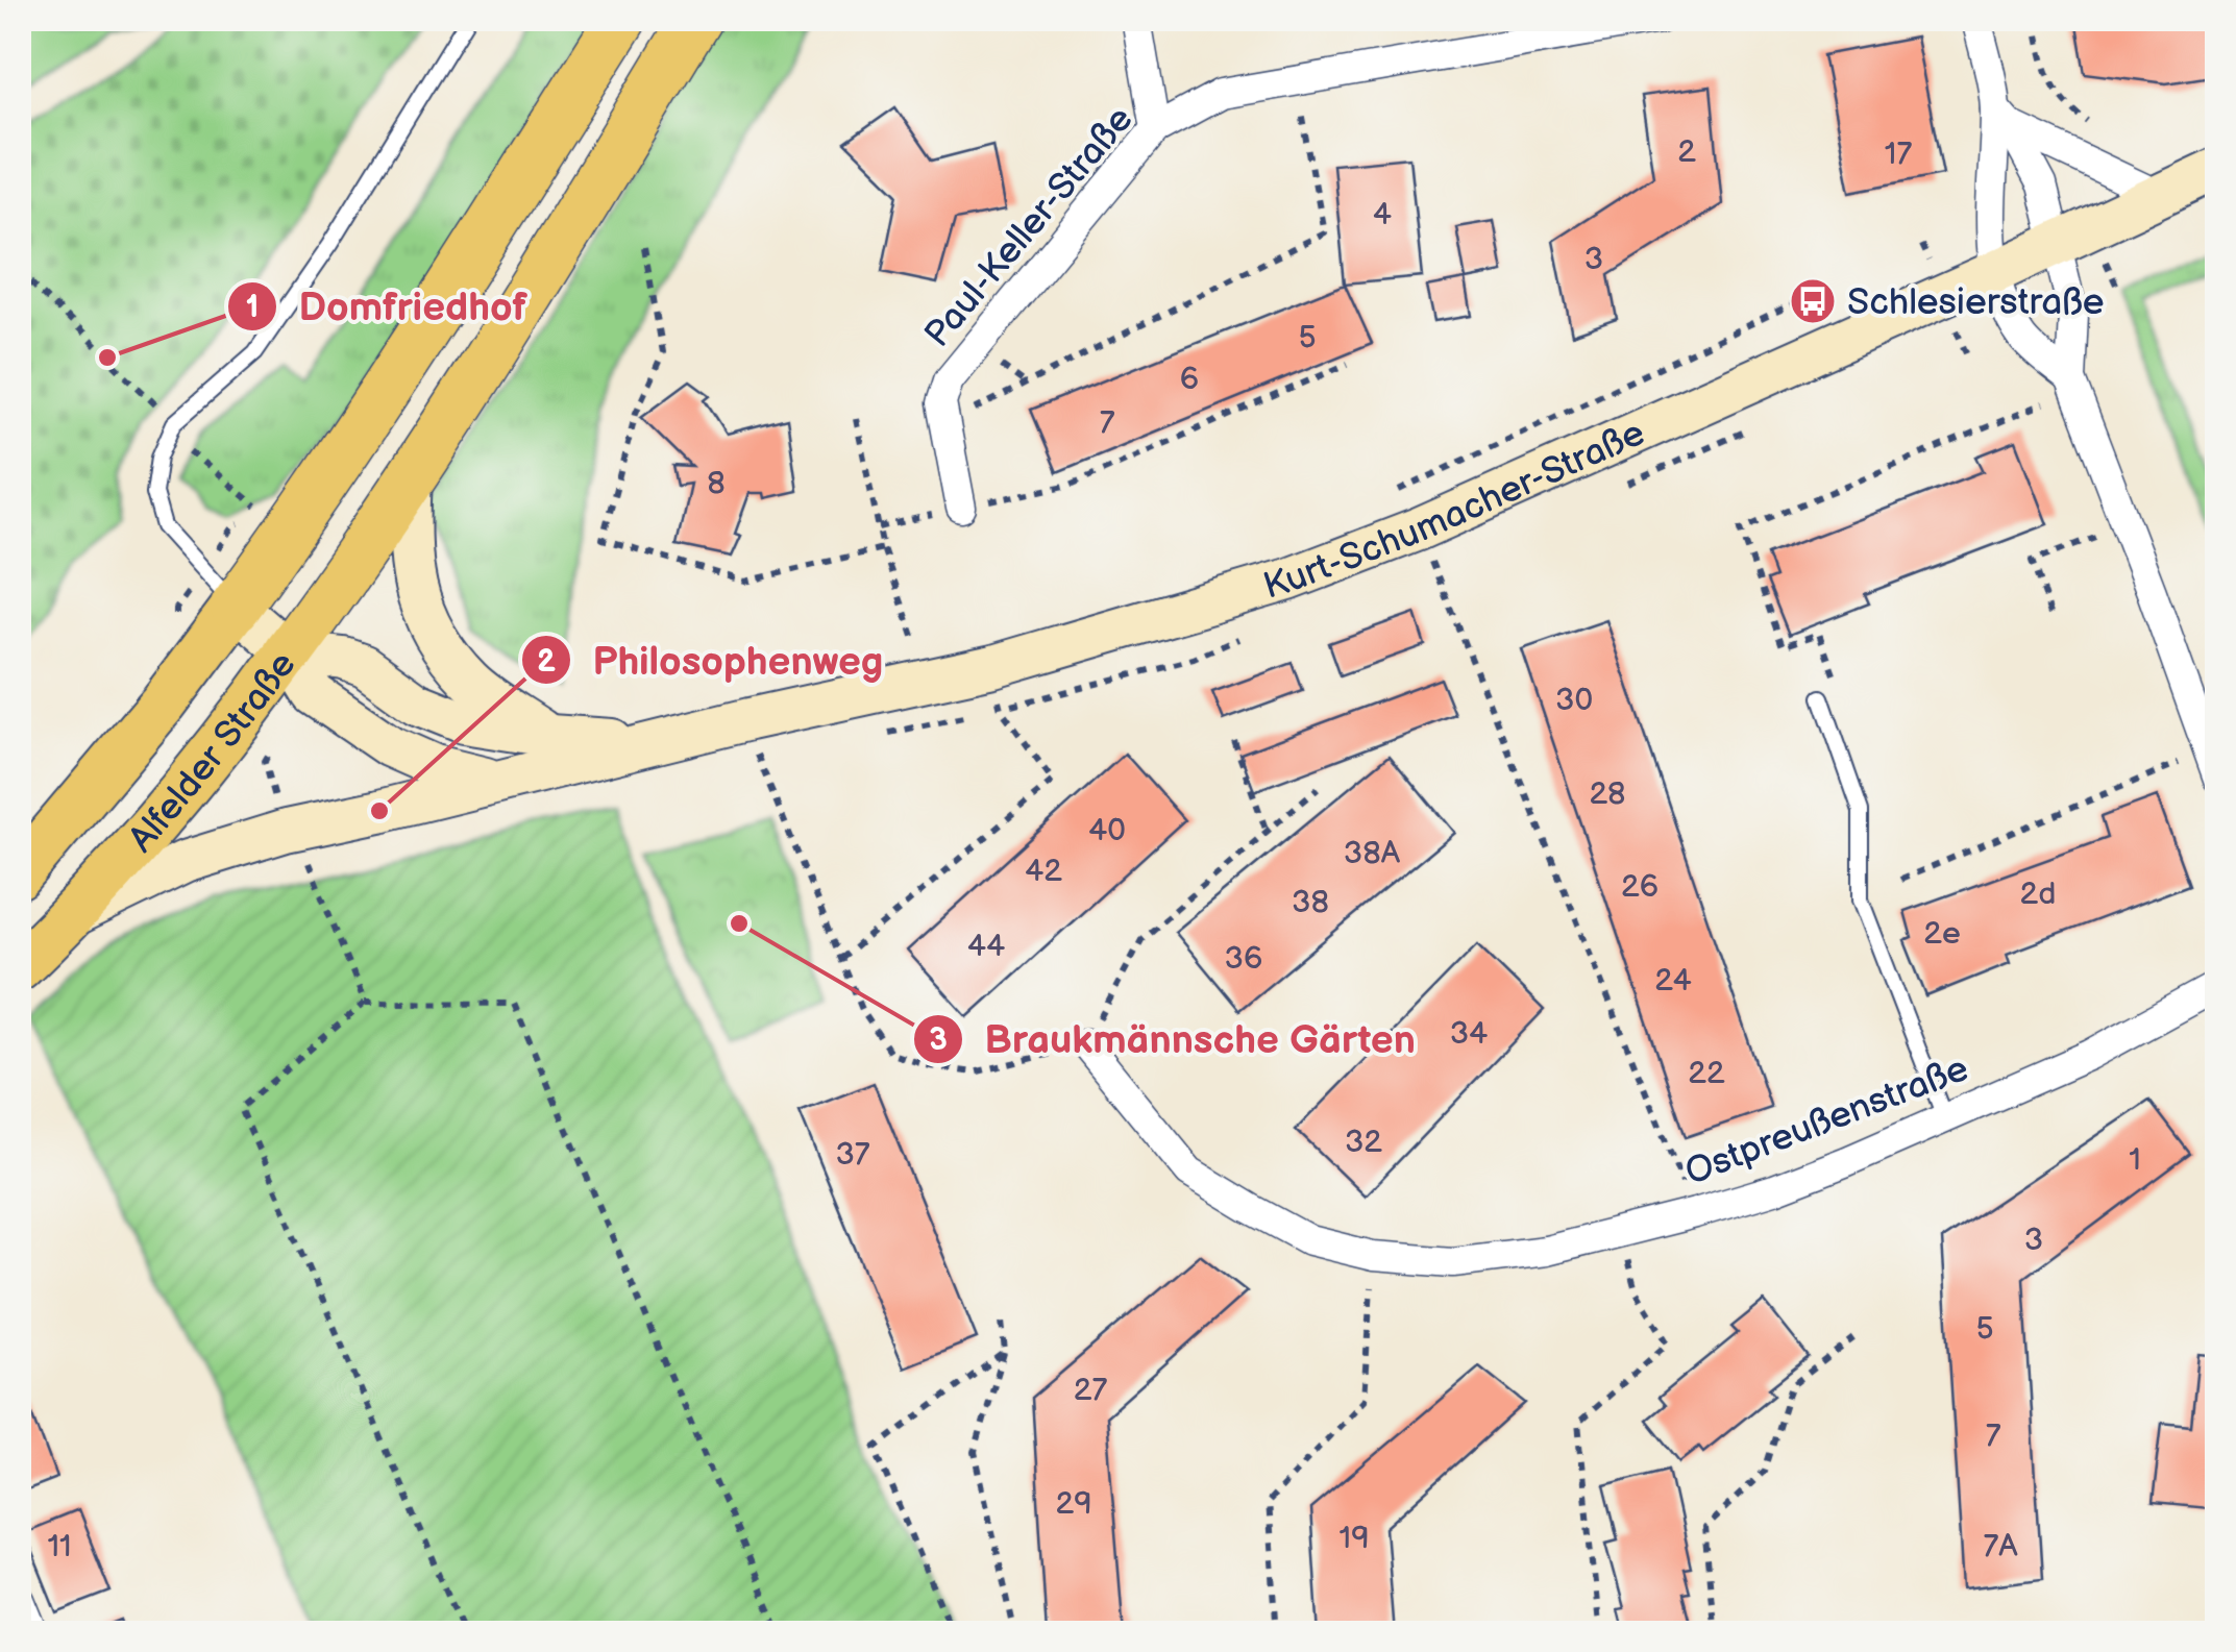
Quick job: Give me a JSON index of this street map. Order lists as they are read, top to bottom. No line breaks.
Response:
{"streets":{"main road":["Kurt-Schumacher-Straße","Alfelder Straße"],"street":["Paul-Keller-Straße","Ostpreußenstraße"]},"crossings":[["Kurt-Schumacher-Straße","Alfelder Straße"]],"places":{"bus stop":["Schlesierstraße"],"other":["Domfriedhof","Philosophenweg","Braukmännsche Gärten"]},"house_numbers":["2","17","4","3","5","6","7","8","30","28","40","38A","42","26","2d","38","2e","44","36","24","34","22","32","37","1","3","5","27","7","29","19","11","7A"]}
